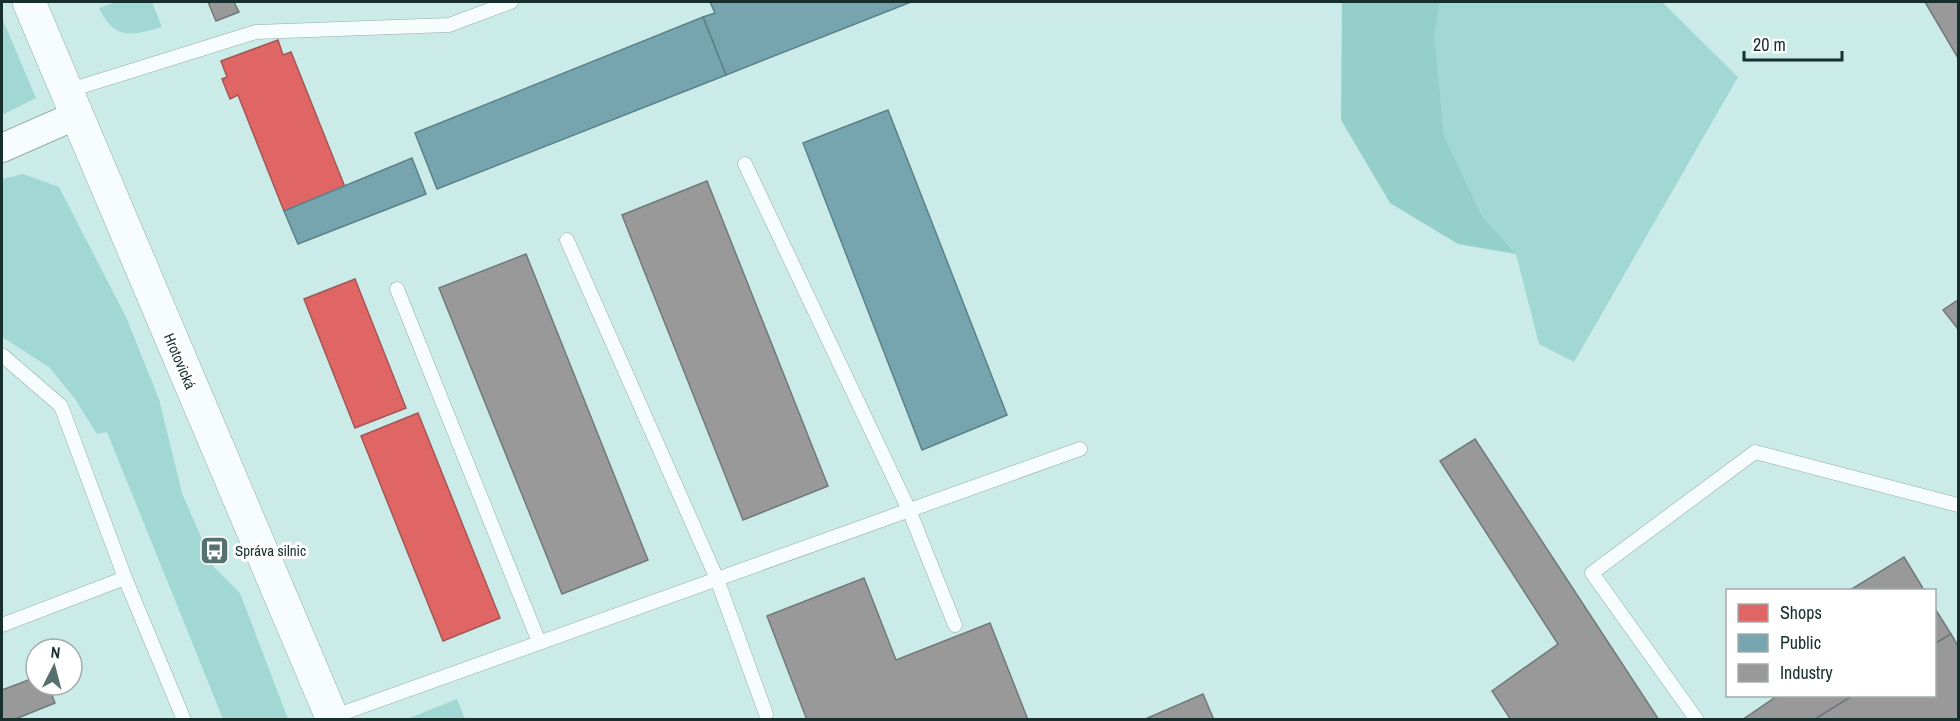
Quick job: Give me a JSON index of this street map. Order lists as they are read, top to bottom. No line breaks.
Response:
{"streets":{"main road":["Hrotovická"]},"places":{"bus stop":["Správa silnic"]},"legend":["Shops","Public","Industry"],"scale_bar":"20 m","north":"top"}
